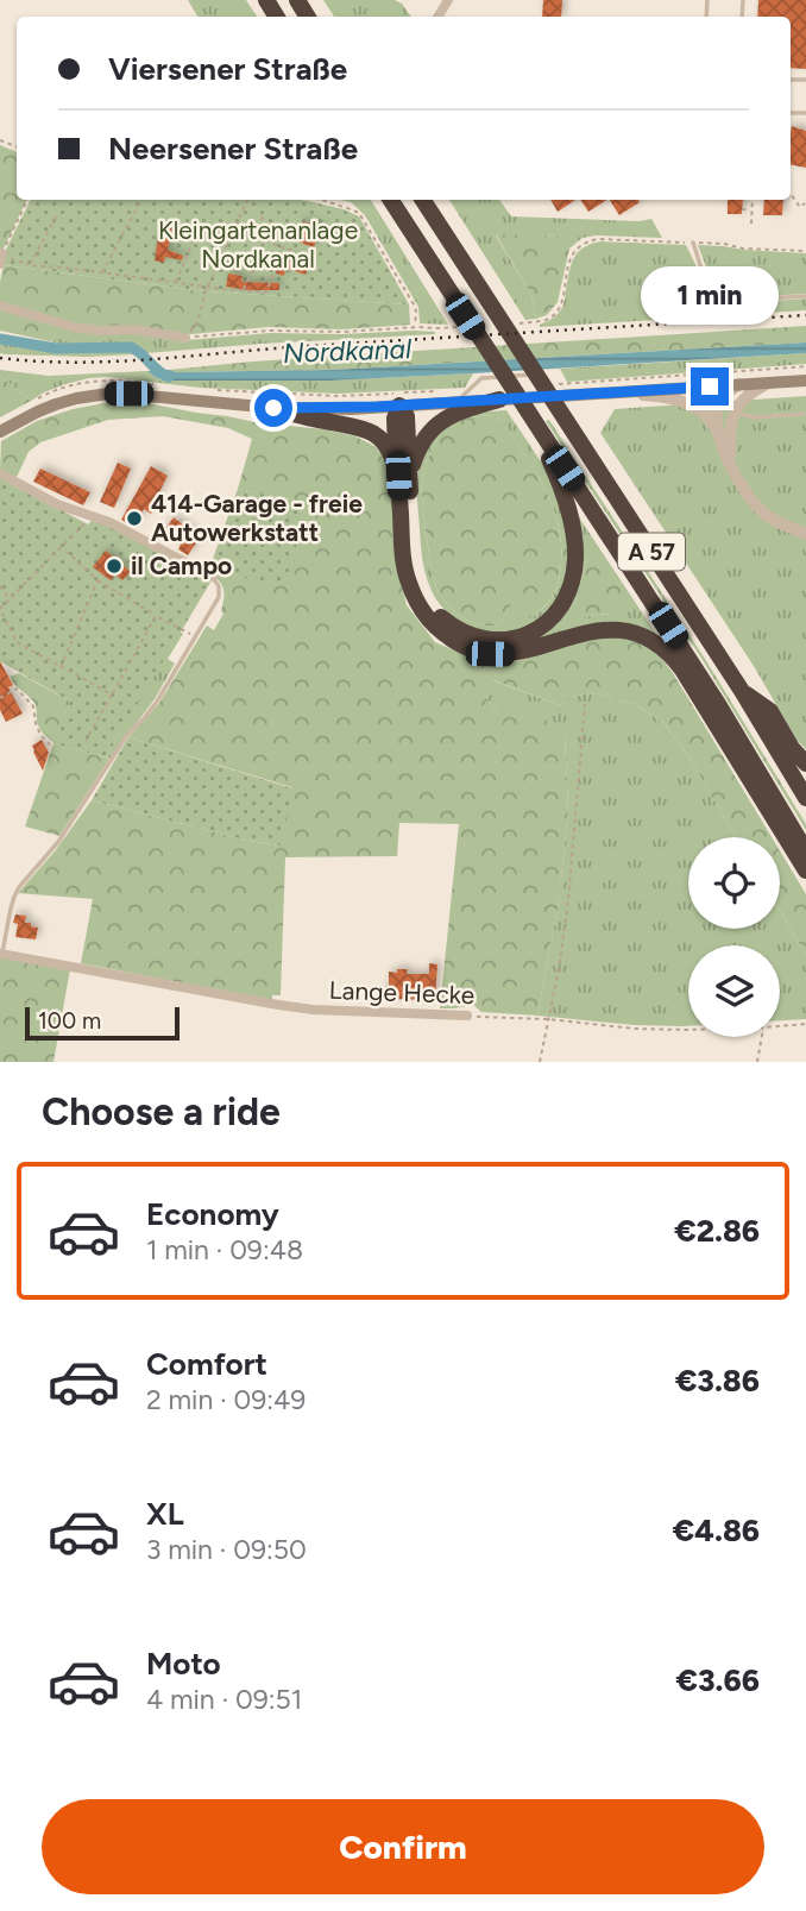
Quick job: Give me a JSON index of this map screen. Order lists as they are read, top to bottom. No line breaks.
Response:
{"streets":{"highway":["A 57"],"street":["Lange Hecke"]},"water":["Nordkanal"],"parks":["Kleingartenanlage Nordkanal"],"places":["414-Garage - freie Autowerkstatt","il Campo"],"scale_bar":"100 m","page":{"banner":["Viersener Straße","Neersener Straße"],"bubble":"1 min","scale":"100 m","heading":"Choose a ride","list":[{"name":"Economy","note":"1 min · 09:48","value":"€2.86"},{"name":"Comfort","note":"2 min · 09:49","value":"€3.86"},{"name":"XL","note":"3 min · 09:50","value":"€4.86"},{"name":"Moto","note":"4 min · 09:51","value":"€3.66"}],"buttons":"Confirm"}}
